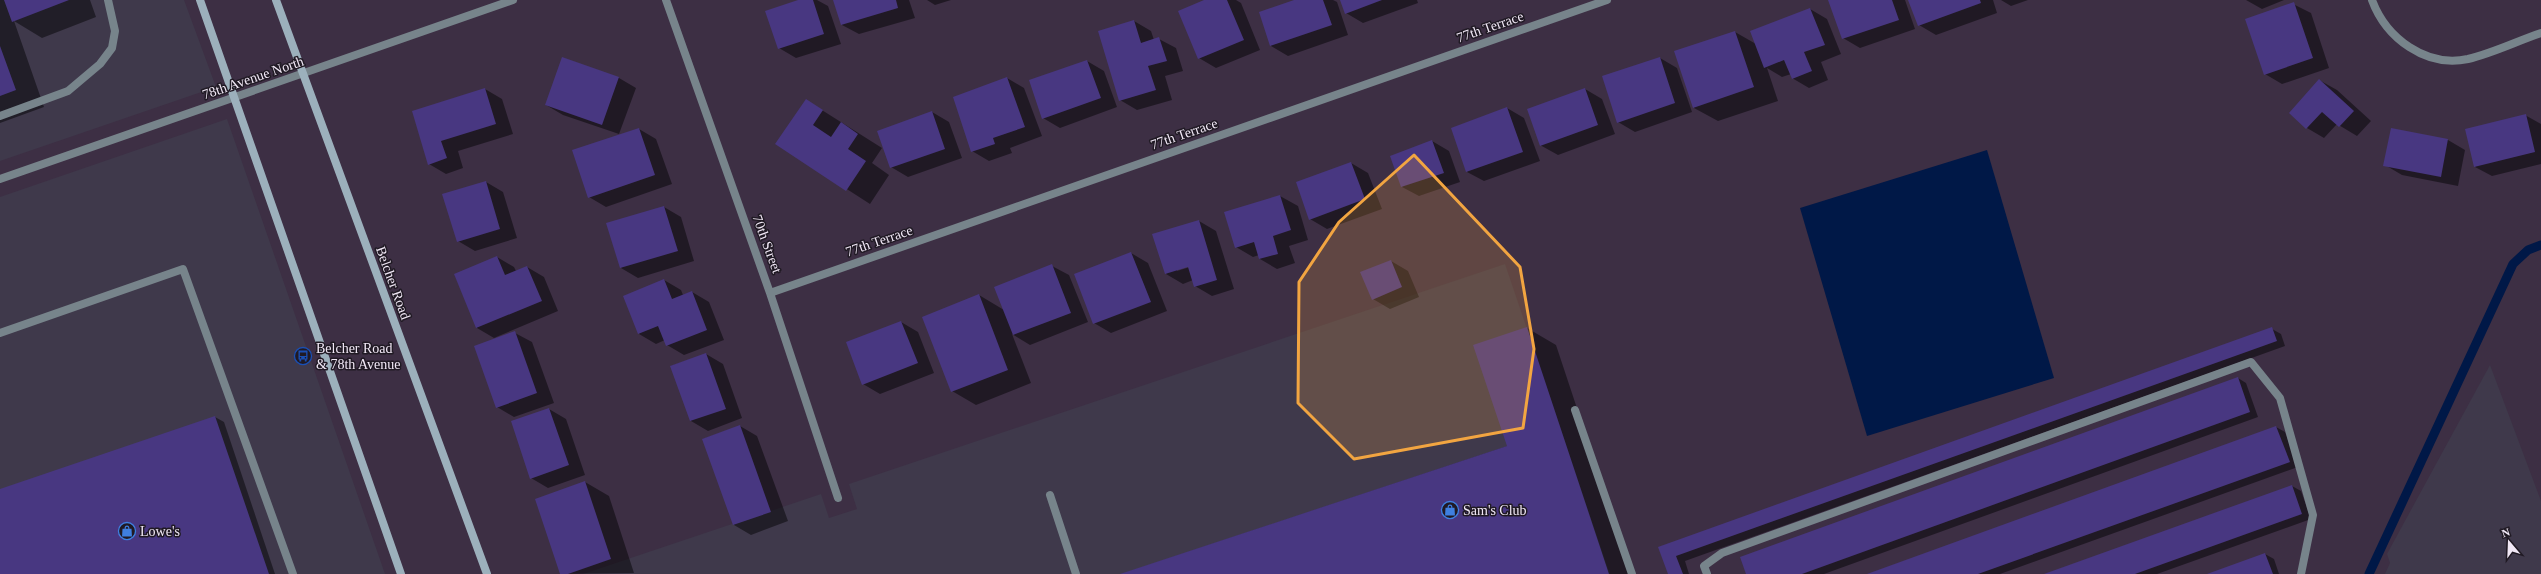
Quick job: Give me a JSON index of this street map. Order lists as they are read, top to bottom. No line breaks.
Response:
{"streets":{"main road":["Belcher Road"],"street":["77th Terrace","78th Avenue North","70th Street"]},"crossings":[["77th Terrace","70th Street"],["78th Avenue North","Belcher Road"]],"places":{"bus stop":["Belcher Road & 78th Avenue"],"shop":["Sam's Club","Lowe's"]},"north":"top"}
